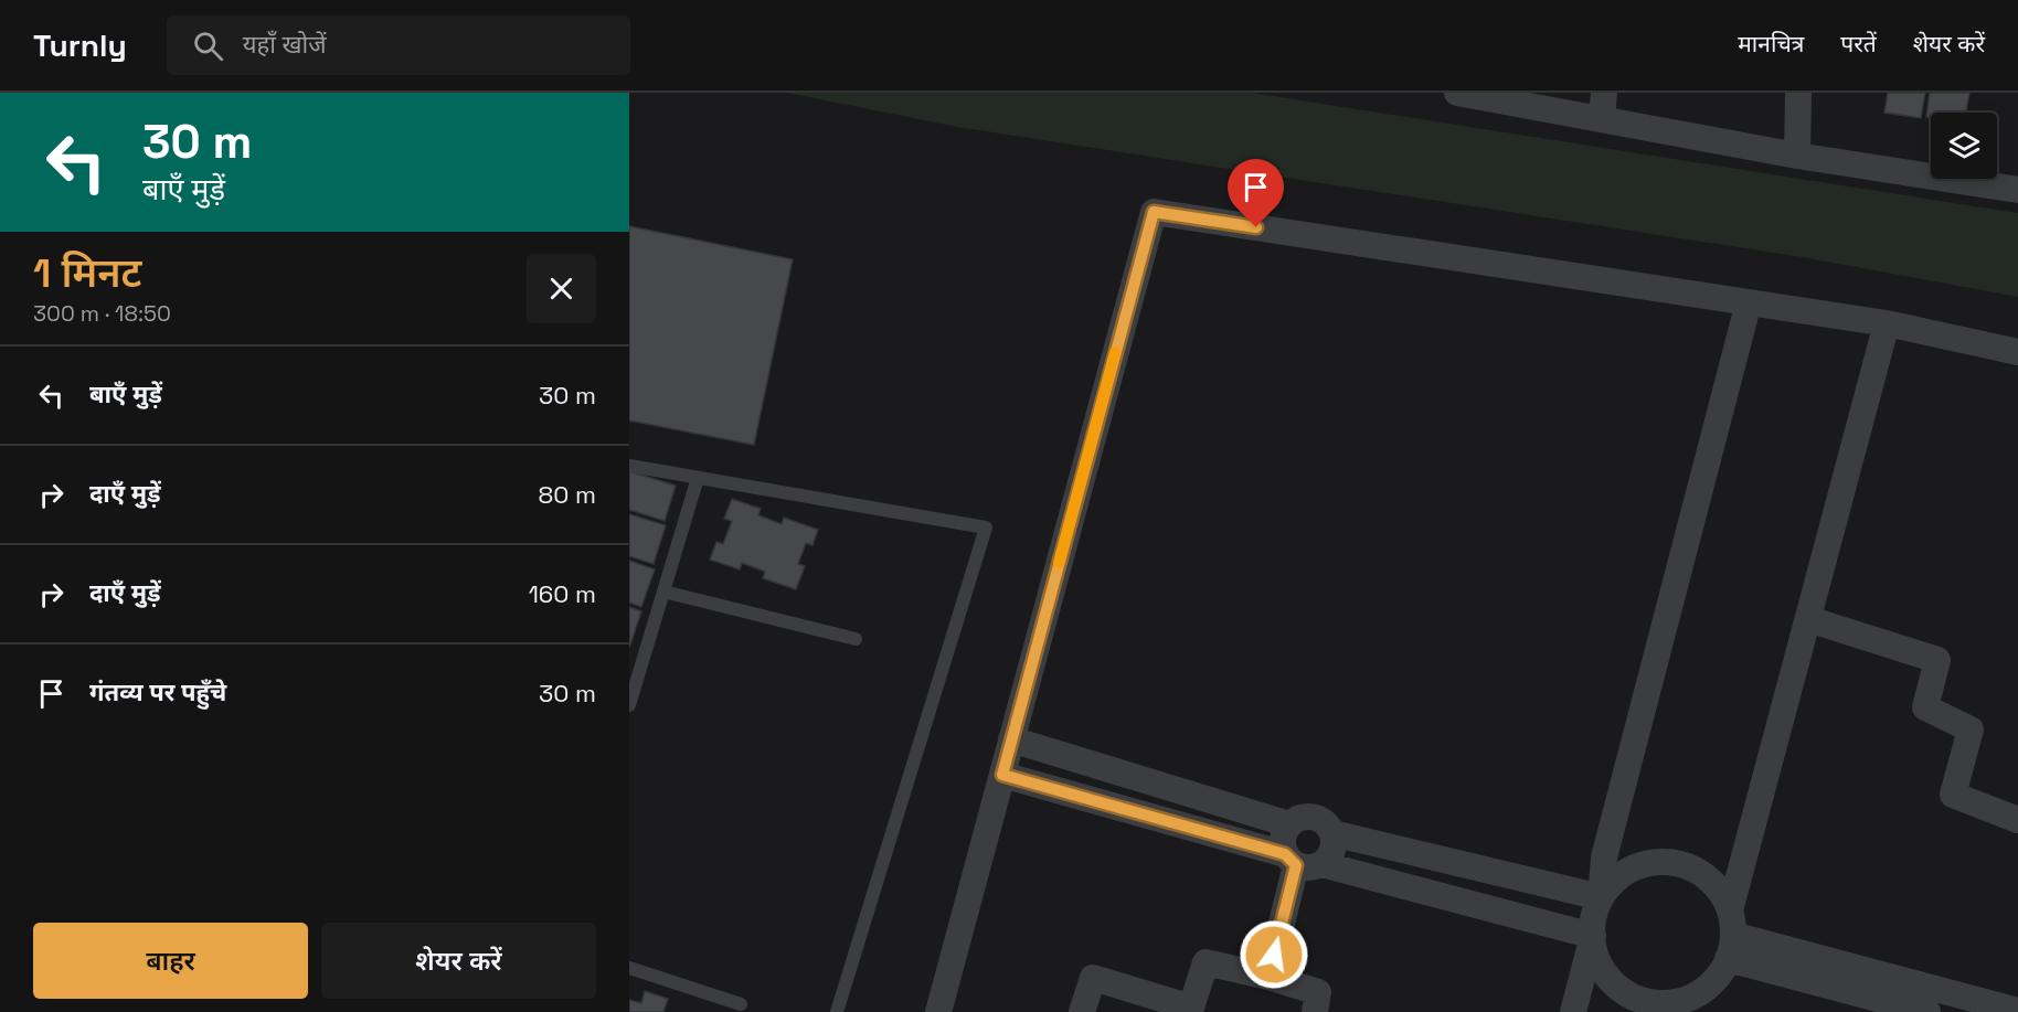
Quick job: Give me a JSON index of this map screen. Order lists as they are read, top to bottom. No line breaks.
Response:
{"page":{"header":"Turnly","search":"यहाँ खोजें","nav":["मानचित्र","परतें","शेयर करें"],"turn":["30 m","बाएँ मुड़ें"],"heading":["1 मिनट","300 m · 18:50"],"list":[{"name":"बाएँ मुड़ें","value":"30 m"},{"name":"दाएँ मुड़ें","value":"80 m"},{"name":"दाएँ मुड़ें","value":"160 m"},{"name":"गंतव्य पर पहुँचे","value":"30 m"}],"buttons":["बाहर","शेयर करें"]}}
